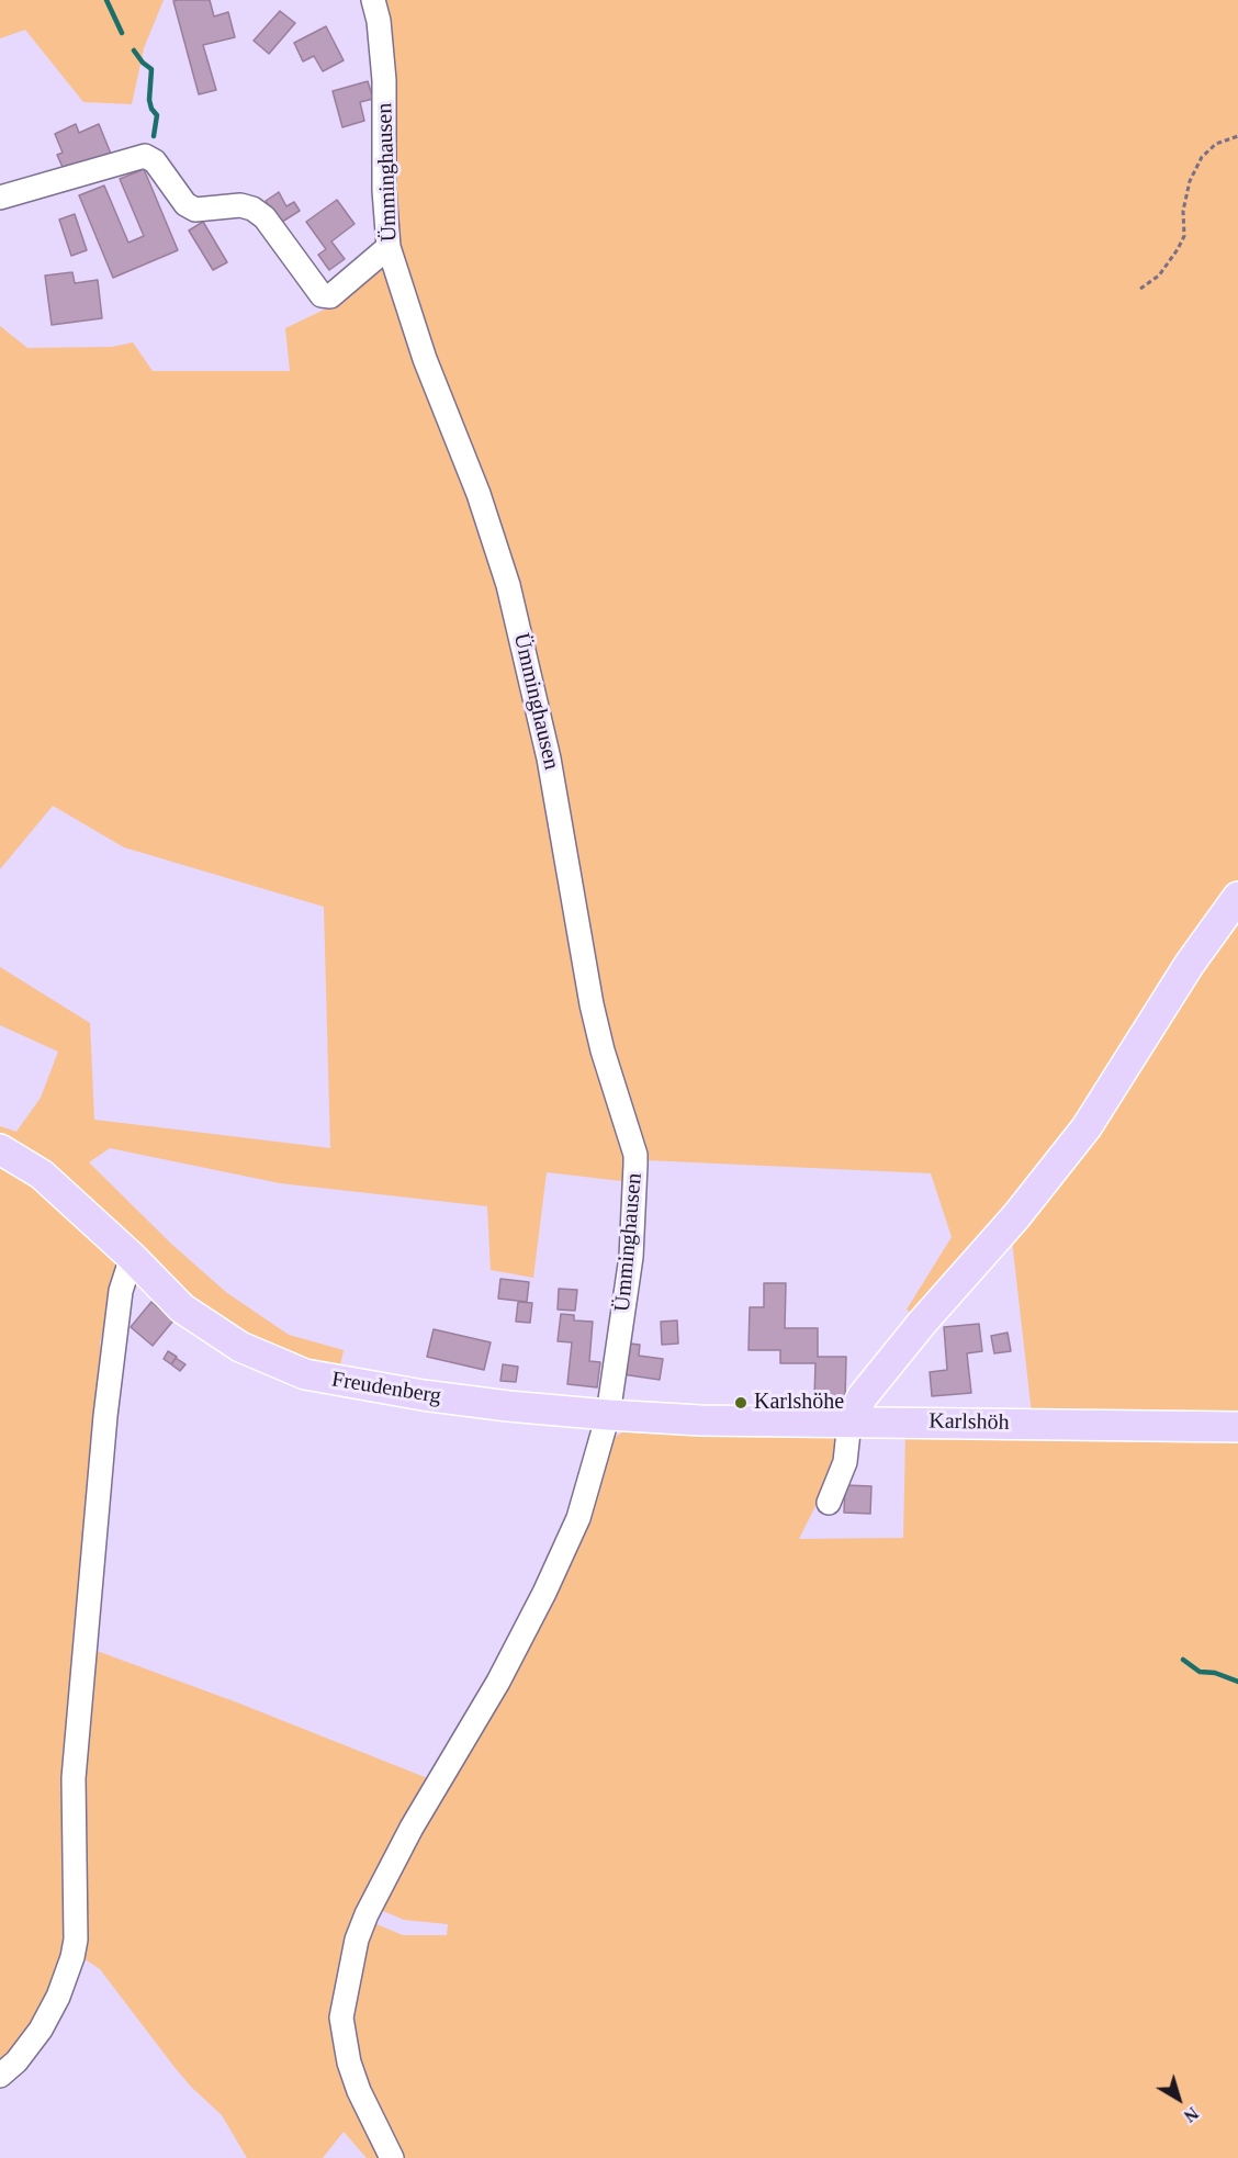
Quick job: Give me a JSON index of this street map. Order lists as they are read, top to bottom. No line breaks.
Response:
{"streets":{"main road":["Freudenberg","Karlshöh"],"street":["Ümminghausen"]},"crossings":[["Ümminghausen","Freudenberg"],["Freudenberg","Karlshöh"]],"places":["Karlshöhe"],"north":"bottom right"}
